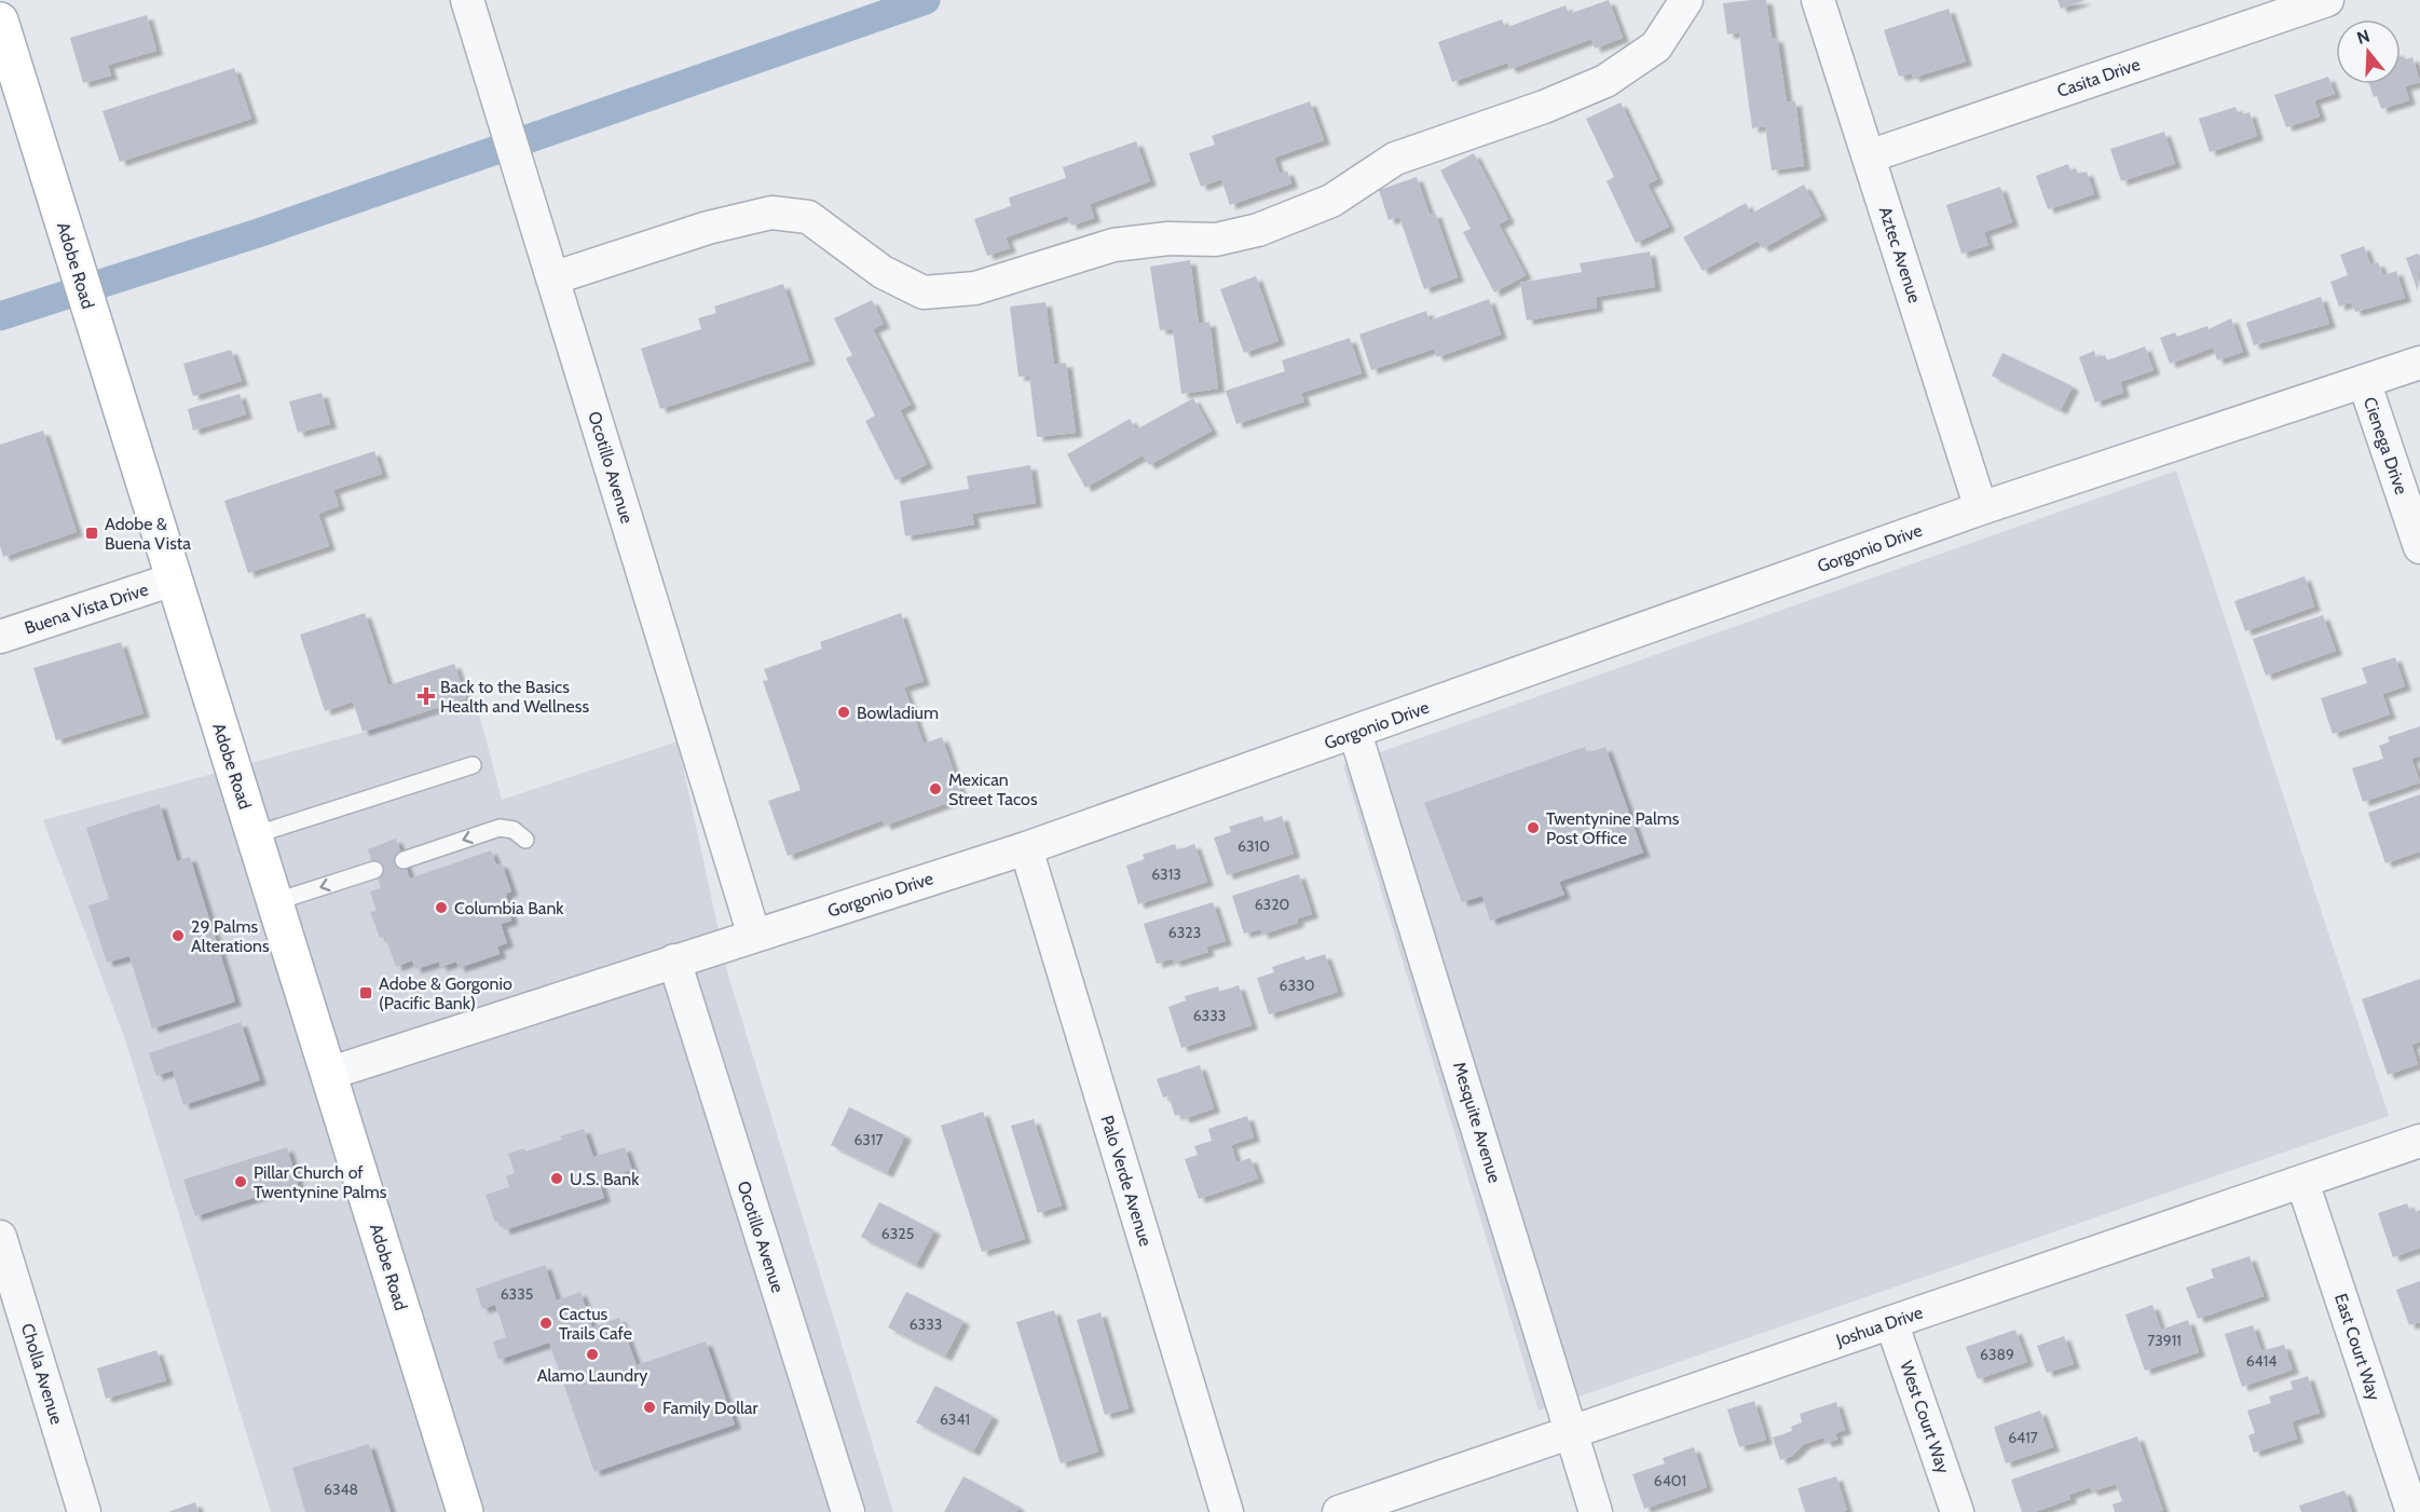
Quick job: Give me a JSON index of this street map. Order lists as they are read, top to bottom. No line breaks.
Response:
{"streets":{"main road":["Adobe Road"],"street":["Casita Drive","Aztec Avenue","Cienega Drive","Ocotillo Avenue","Gorgonio Drive","Buena Vista Drive","Mesquite Avenue","Palo Verde Avenue","Joshua Drive","East Court Way","Cholla Avenue","West Court Way"]},"crossings":[["Casita Drive","Aztec Avenue"],["Aztec Avenue","Gorgonio Drive"],["Adobe Road","Gorgonio Drive"],["Adobe Road","Buena Vista Drive"],["Cienega Drive","Gorgonio Drive"],["Ocotillo Avenue","Gorgonio Drive"],["Gorgonio Drive","Mesquite Avenue"],["Gorgonio Drive","Palo Verde Avenue"],["Mesquite Avenue","Joshua Drive"],["Joshua Drive","East Court Way"],["Joshua Drive","West Court Way"]],"places":{"transit":["Adobe & Buena Vista","Adobe & Gorgonio (Pacific Bank)"],"health":["Back to the Basics Health and Wellness"],"other":["Bowladium","Mexican Street Tacos","Twentynine Palms Post Office","Columbia Bank","29 Palms Alterations","U.S. Bank","Pillar Church of Twentynine Palms","Cactus Trails Cafe","Alamo Laundry","Family Dollar"]},"house_numbers":["6310","6313","6320","6323","6330","6333","6317","6325","6335","6333","73911","6389","6414","6341","6417","6401","6348"],"north":"top"}
